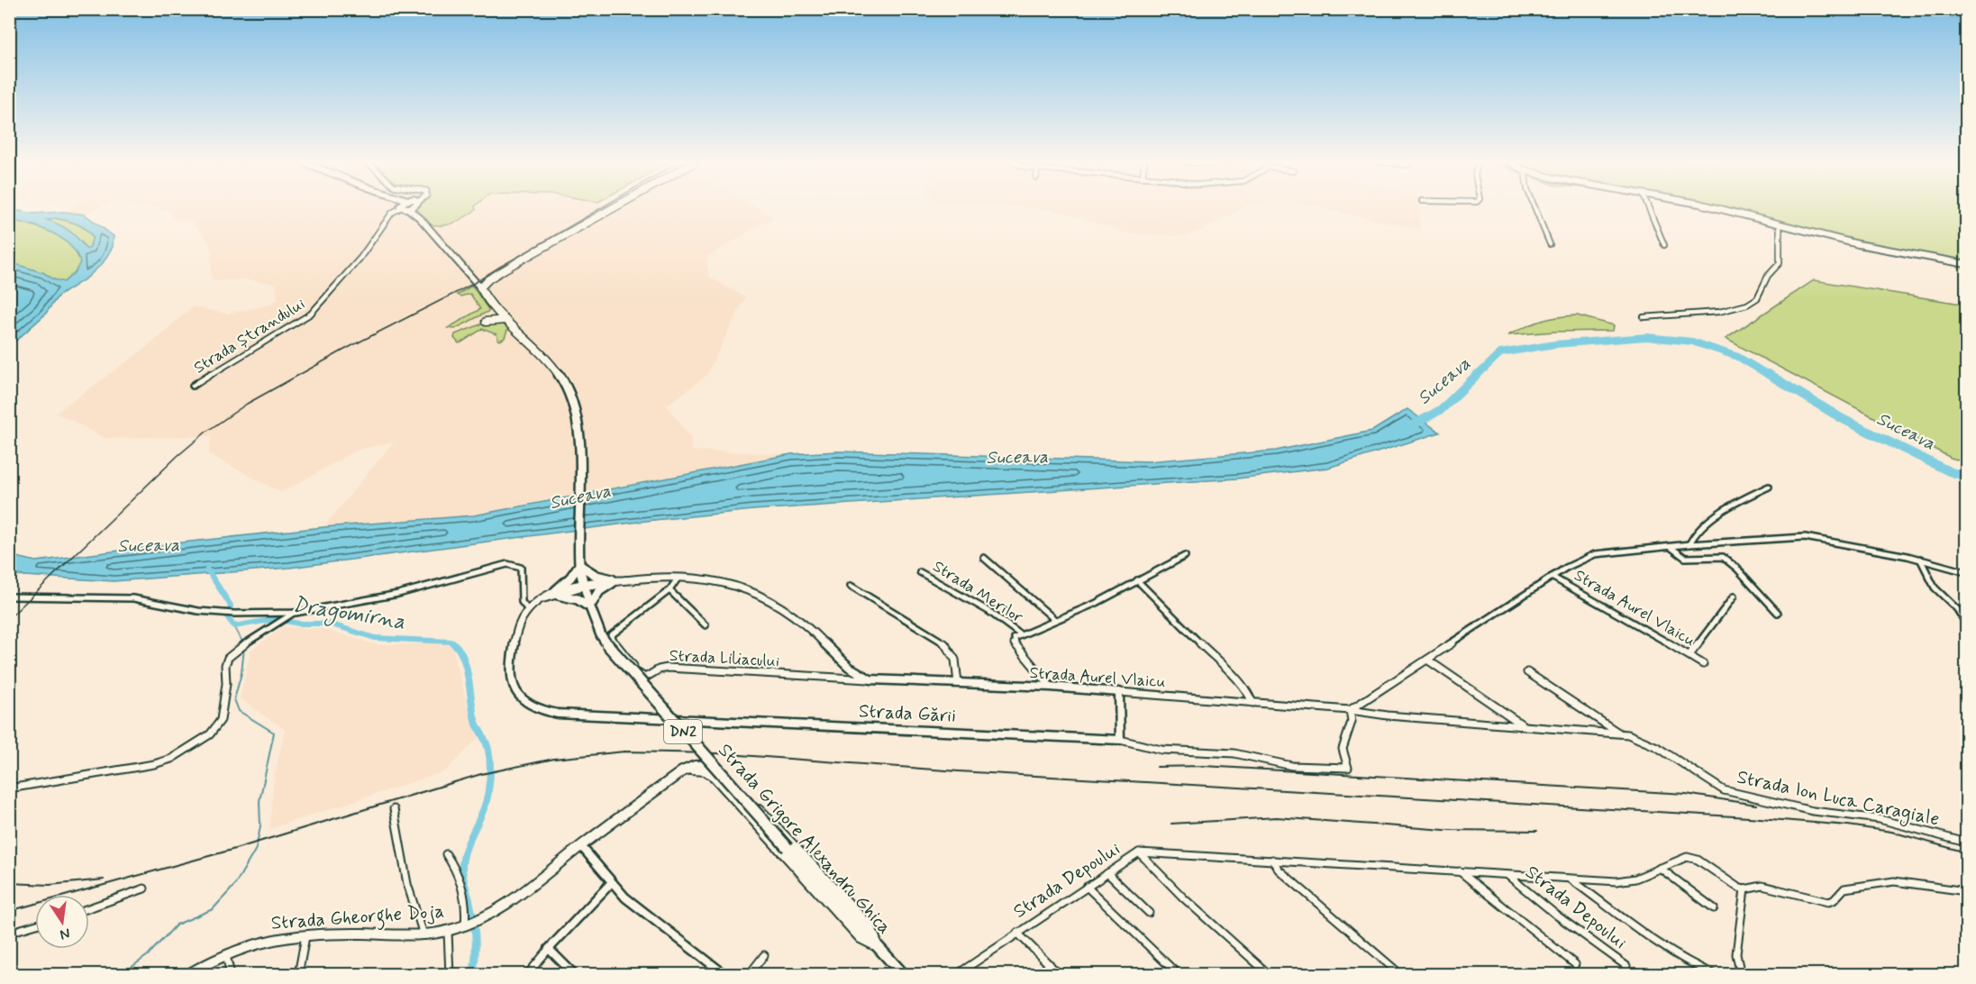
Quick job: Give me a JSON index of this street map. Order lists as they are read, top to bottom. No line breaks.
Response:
{"streets":{"main road":["DN2","Strada Grigore Alexandru Ghica","Strada Gheorghe Doja"],"street":["Strada Ștrandului","Strada Merilor","Strada Aurel Vlaicu","Strada Liliacului","Strada Gării","Strada Ion Luca Caragiale","Strada Depoului"]},"crossings":[["Strada Aurel Vlaicu","Strada Liliacului"],["Strada Aurel Vlaicu","Strada Gării"],["Strada Aurel Vlaicu","Strada Ion Luca Caragiale"],["Strada Aurel Vlaicu","Strada Grigore Alexandru Ghica"],["Strada Gării","Strada Ion Luca Caragiale"],["Strada Gării","Strada Grigore Alexandru Ghica"],["DN2","Strada Grigore Alexandru Ghica"]],"water":["Suceava","Dragomirna"],"north":"bottom"}
